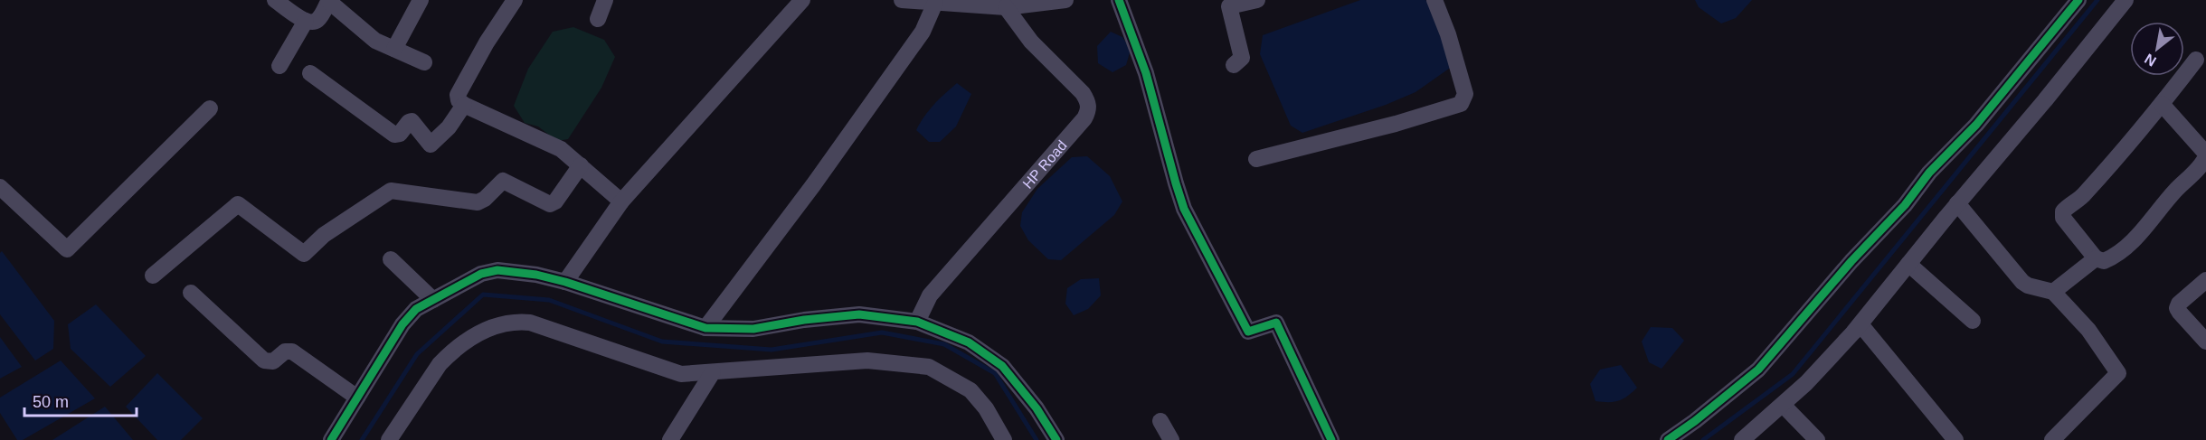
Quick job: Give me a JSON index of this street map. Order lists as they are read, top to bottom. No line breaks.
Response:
{"streets":{"street":["HP Road"]},"scale_bar":"50 m","north":"bottom left"}
